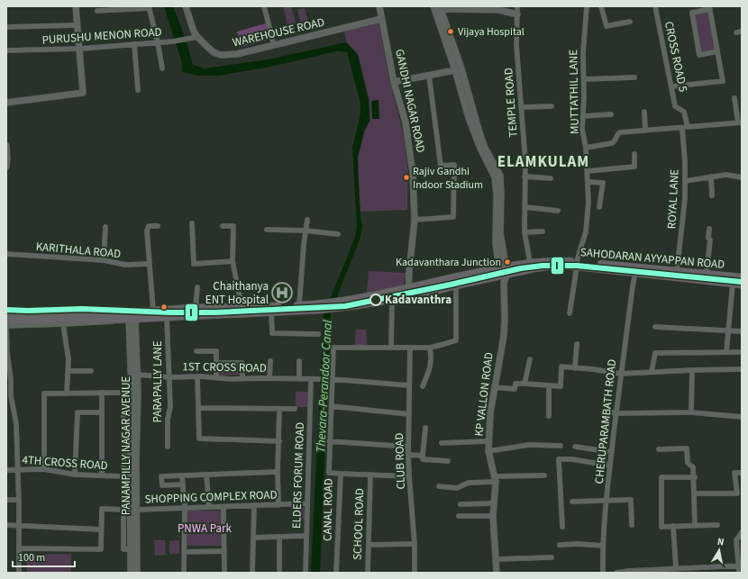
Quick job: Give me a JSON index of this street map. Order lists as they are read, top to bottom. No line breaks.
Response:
{"streets":{"main road":["SAHODARAN AYYAPPAN ROAD"],"street":["WAREHOUSE ROAD","PURUSHU MENON ROAD","CROSS ROAD 5","MUTTATHIL LANE","GANDHI NAGAR ROAD","TEMPLE ROAD","ROYAL LANE","KARITHALA ROAD","1ST CROSS ROAD","PARAPALLY LANE","KP VALLON ROAD","CHERUPARAMBATH ROAD","PANAMPILLY NAGAR AVENUE","CLUB ROAD","4TH CROSS ROAD","ELDERS FORUM ROAD","SHOPPING COMPLEX ROAD","CANAL ROAD","SCHOOL ROAD"]},"crossings":[["WAREHOUSE ROAD","PURUSHU MENON ROAD"],["WAREHOUSE ROAD","GANDHI NAGAR ROAD"],["CROSS ROAD 5","ROYAL LANE"],["MUTTATHIL LANE","SAHODARAN AYYAPPAN ROAD"],["GANDHI NAGAR ROAD","SAHODARAN AYYAPPAN ROAD"],["TEMPLE ROAD","SAHODARAN AYYAPPAN ROAD"],["ROYAL LANE","SAHODARAN AYYAPPAN ROAD"],["SAHODARAN AYYAPPAN ROAD","PARAPALLY LANE"],["SAHODARAN AYYAPPAN ROAD","KP VALLON ROAD"],["SAHODARAN AYYAPPAN ROAD","CHERUPARAMBATH ROAD"],["SAHODARAN AYYAPPAN ROAD","PANAMPILLY NAGAR AVENUE"],["1ST CROSS ROAD","PARAPALLY LANE"],["1ST CROSS ROAD","PANAMPILLY NAGAR AVENUE"],["1ST CROSS ROAD","CLUB ROAD"],["1ST CROSS ROAD","ELDERS FORUM ROAD"],["1ST CROSS ROAD","CANAL ROAD"],["PANAMPILLY NAGAR AVENUE","SHOPPING COMPLEX ROAD"],["ELDERS FORUM ROAD","SHOPPING COMPLEX ROAD"]],"districts":["ELAMKULAM"],"water":["Thevara-Perandoor Canal"],"parks":["PNWA Park"],"places":{"other":["Vijaya Hospital","Rajiv Gandhi Indoor Stadium","Kadavanthara Junction","Kadavanthra"],"hospital":["Chaithanya ENT Hospital"]},"lines":["transit line I"],"scale_bar":"100 m","north":"top"}
